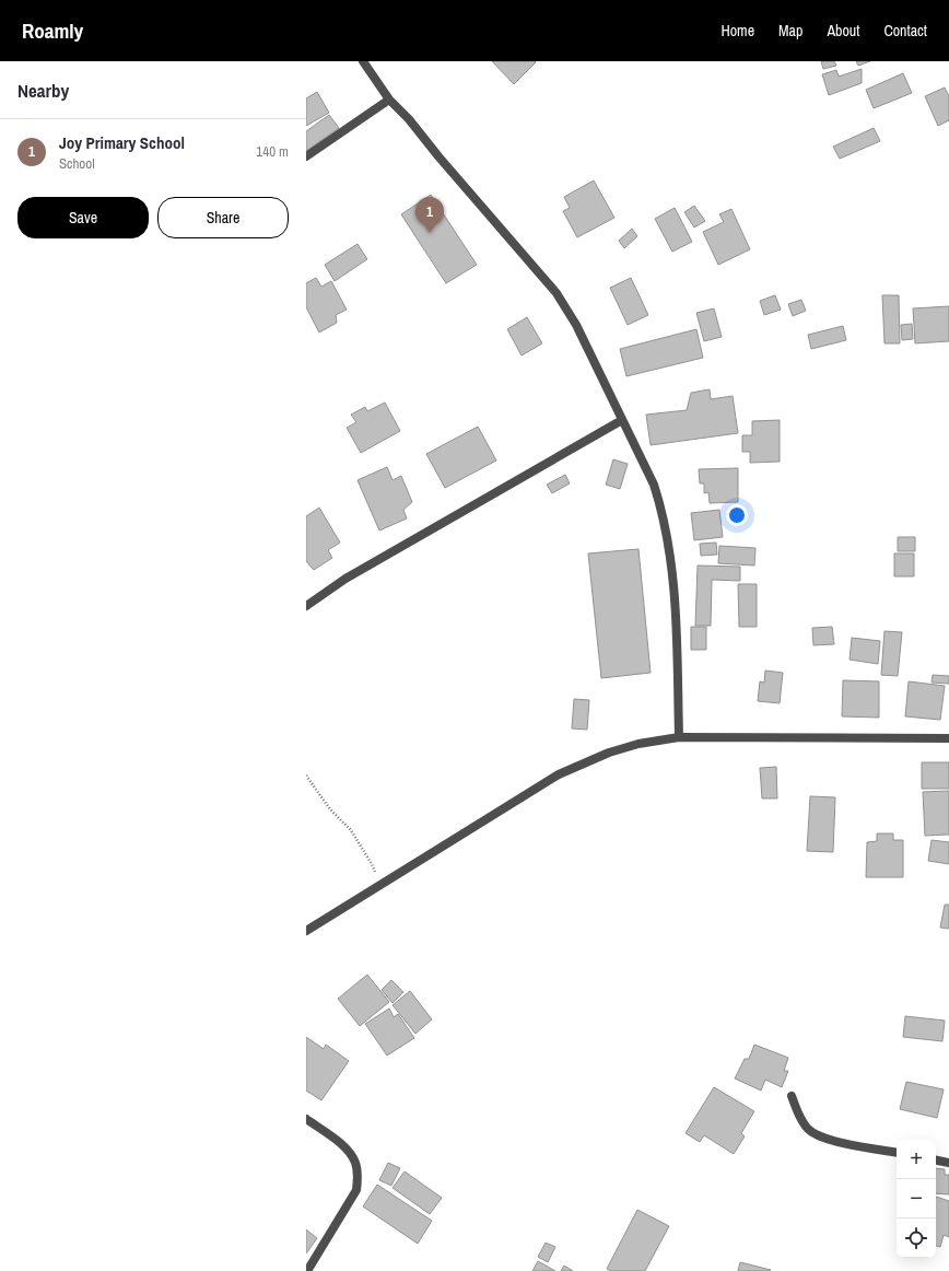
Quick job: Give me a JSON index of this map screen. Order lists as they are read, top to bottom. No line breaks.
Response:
{"page":{"header":"Roamly","nav":["Home","Map","About","Contact"],"heading":"Nearby","list":[{"mark":"1","name":"Joy Primary School","note":"School","value":"140 m"}],"buttons":["Save","Share"],"pins":"1","map_buttons":["+","−"]}}
